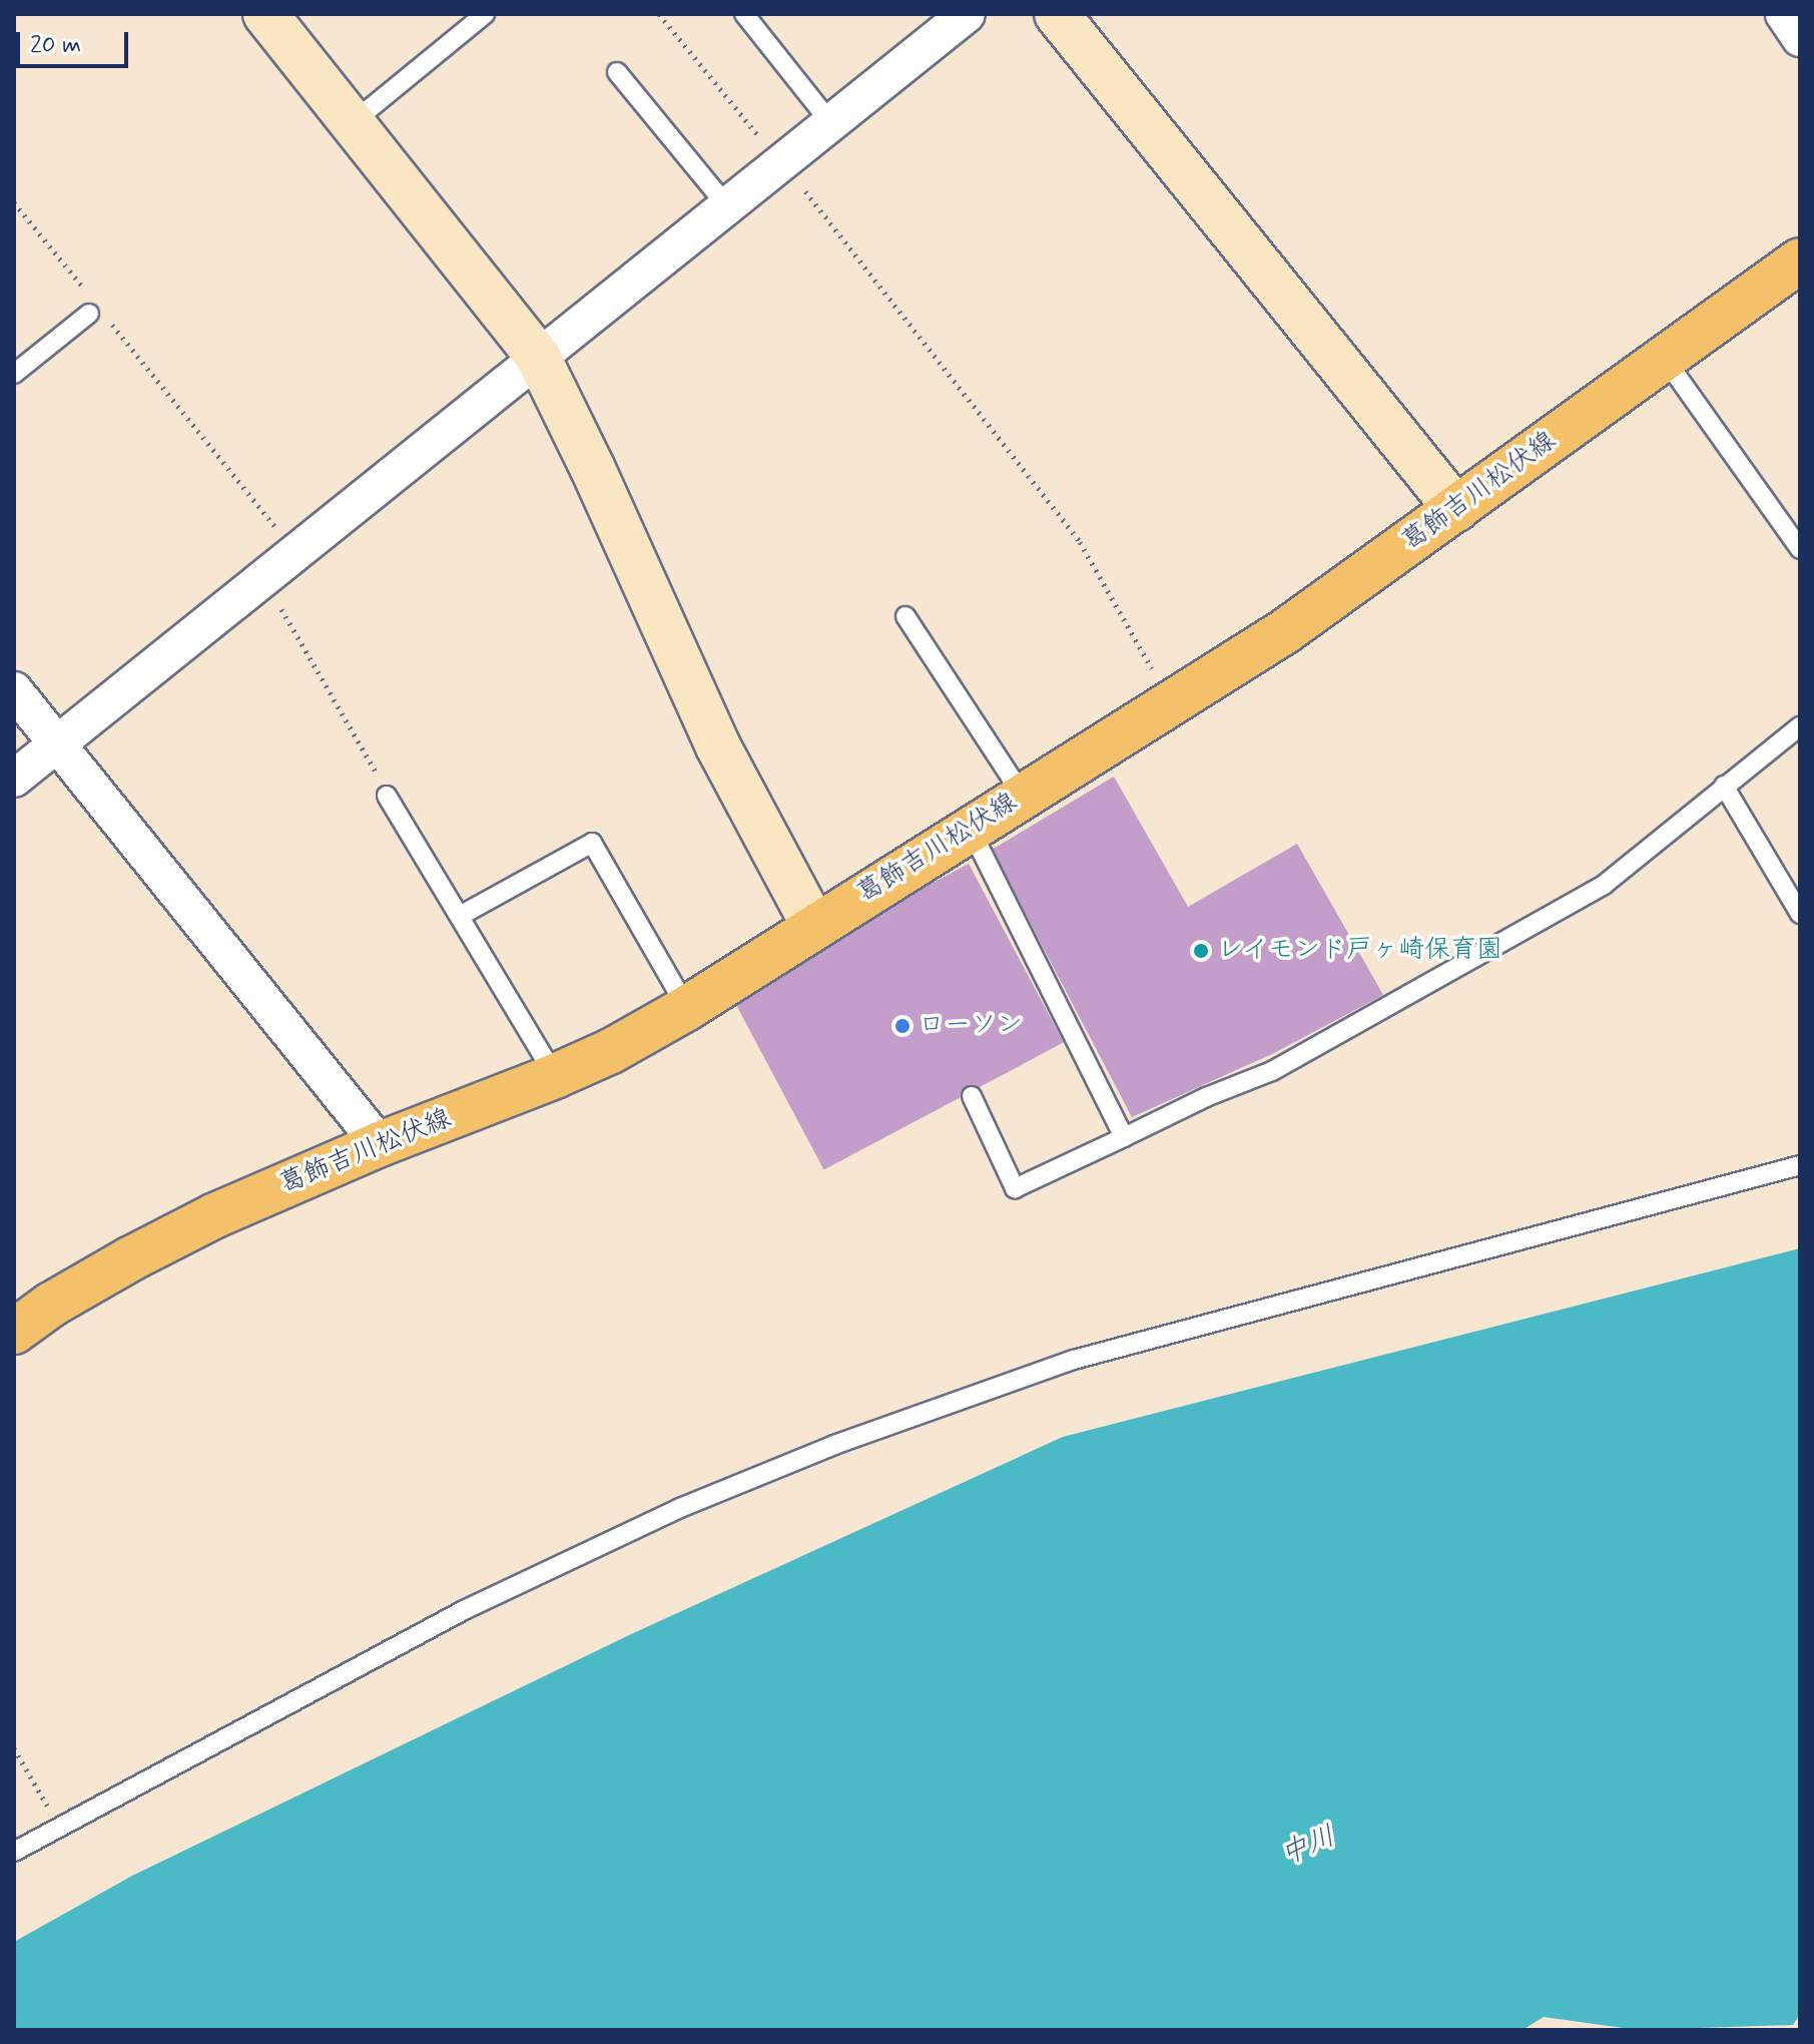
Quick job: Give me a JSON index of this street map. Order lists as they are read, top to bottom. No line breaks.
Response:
{"streets":{"main road":["葛飾吉川松伏線"]},"water":["中川"],"places":["レイモンド戸ヶ崎保育園","ローソン"],"scale_bar":"20 m"}
